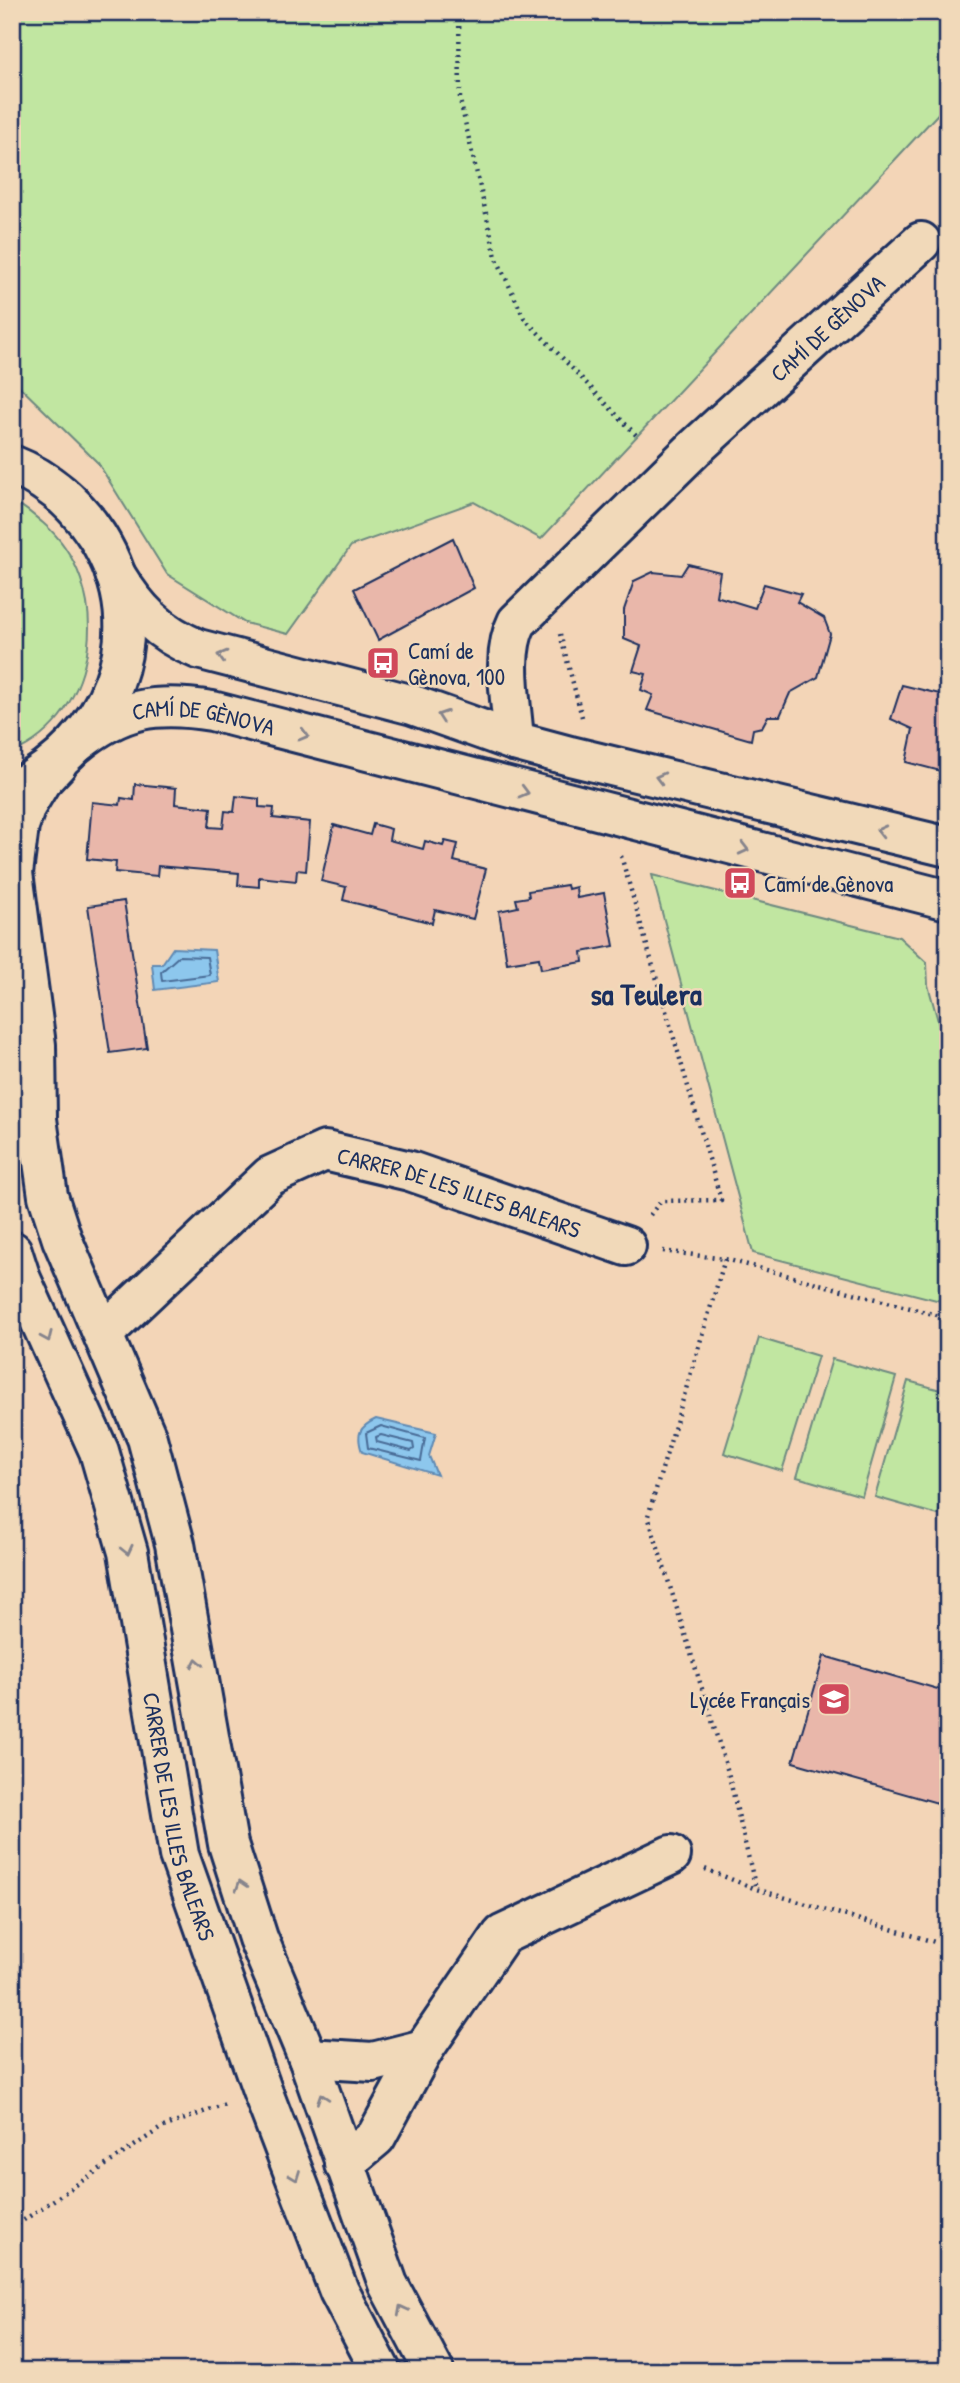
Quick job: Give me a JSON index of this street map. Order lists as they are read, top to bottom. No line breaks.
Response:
{"streets":{"street":["CAMÍ DE GÈNOVA","CARRER DE LES ILLES BALEARS"]},"crossings":[["CAMÍ DE GÈNOVA","CARRER DE LES ILLES BALEARS"]],"districts":["sa Teulera"],"places":{"bus stop":["Camí de Gènova, 100","Camí de Gènova"],"school or university":["Lycée Français"]}}
